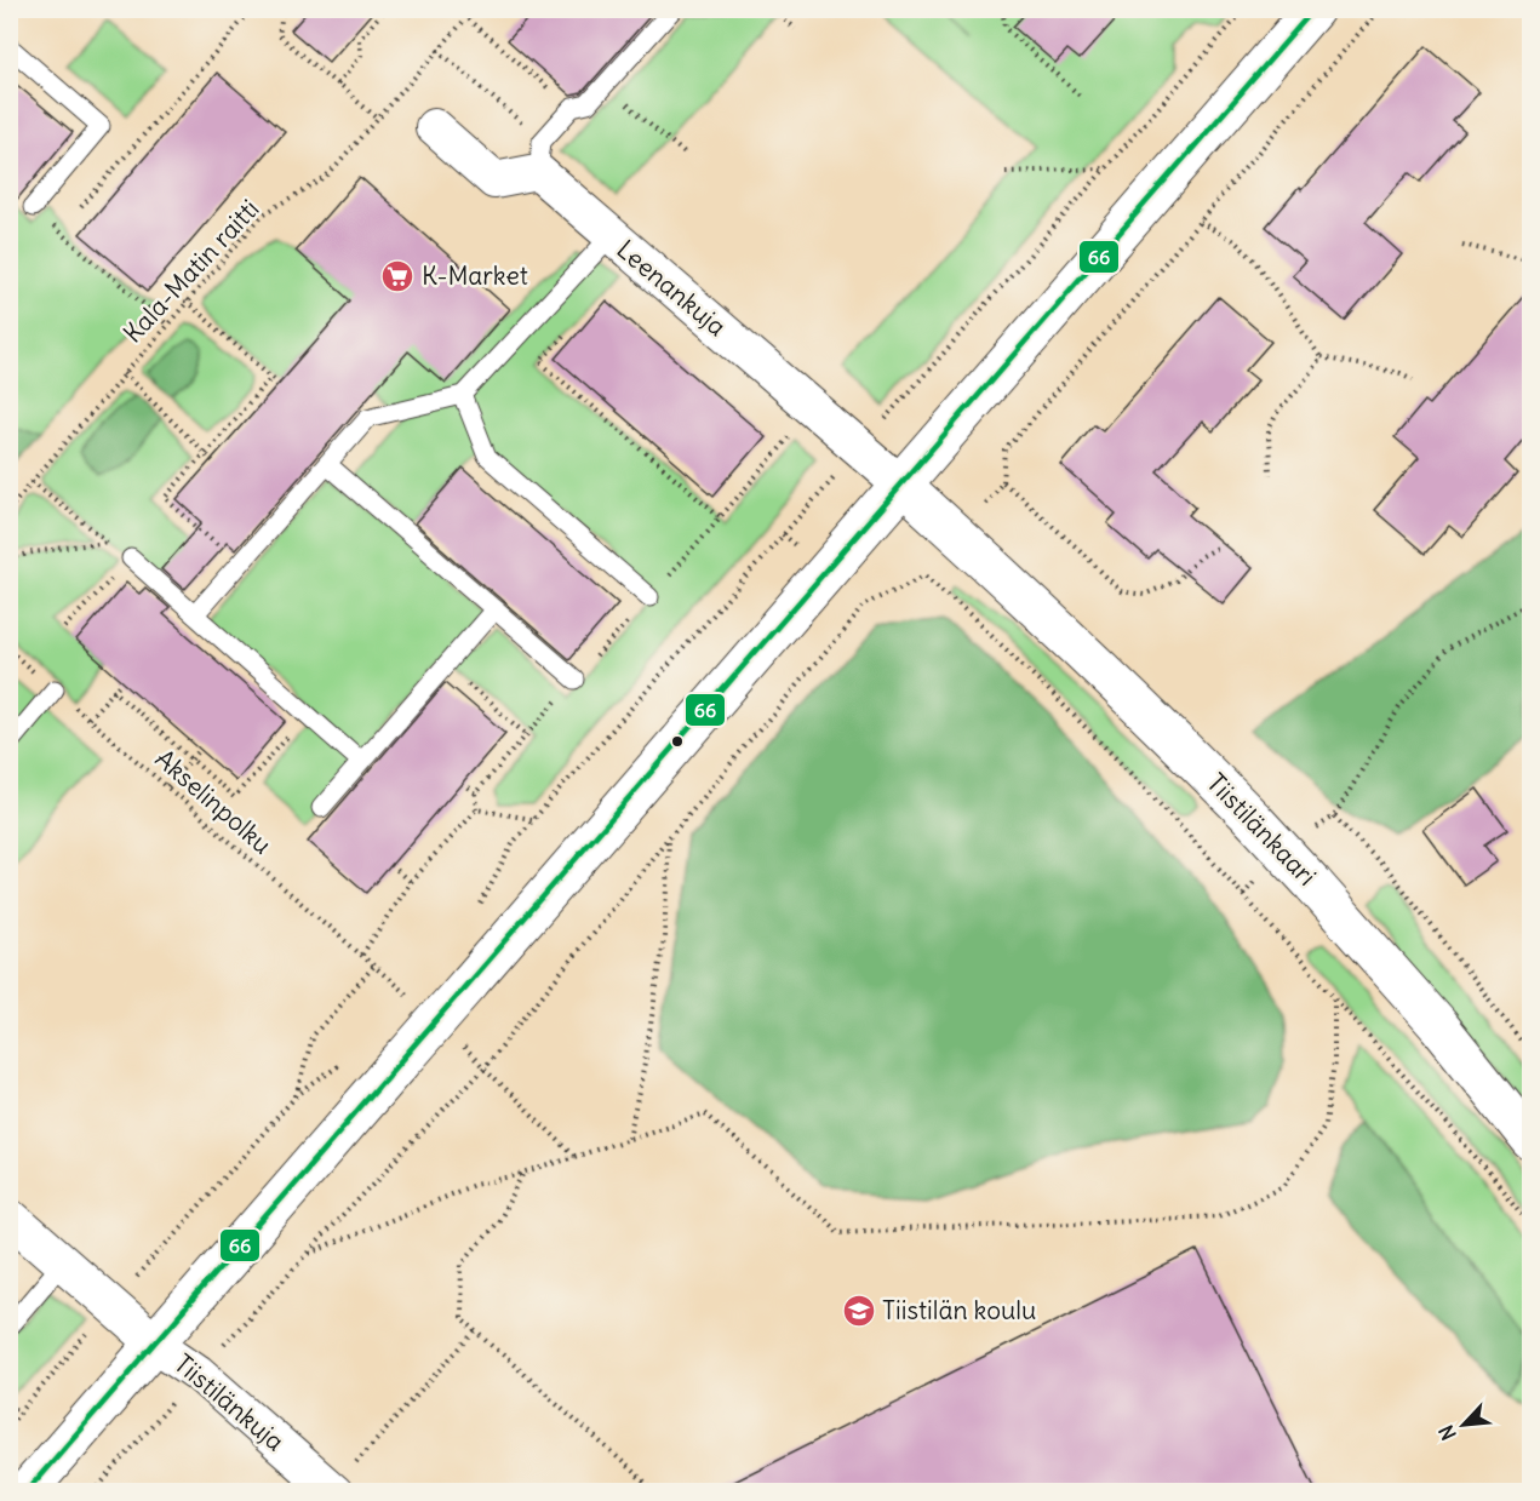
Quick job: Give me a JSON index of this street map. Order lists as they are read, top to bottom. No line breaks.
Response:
{"streets":{"street":["Leenankuja","Tiistilänkaari","Tiistilänkuja"],"path":["Kala-Matin raitti","Akselinpolku"]},"crossings":[["Leenankuja","Tiistilänkaari"]],"places":{"supermarket":["K-Market"],"school or university":["Tiistilän koulu"]},"lines":["transit line 66"],"north":"bottom left"}
